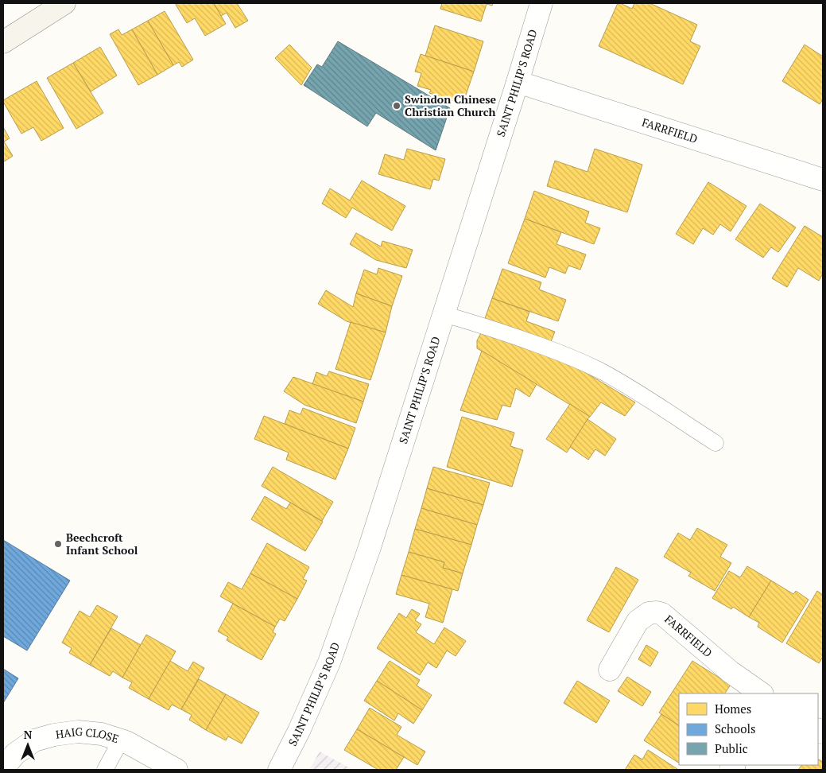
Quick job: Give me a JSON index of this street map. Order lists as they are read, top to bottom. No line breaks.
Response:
{"streets":{"street":["SAINT PHILIP'S ROAD","FARRFIELD","HAIG CLOSE"]},"crossings":[["SAINT PHILIP'S ROAD","FARRFIELD"]],"places":["Swindon Chinese Christian Church","Beechcroft Infant School"],"legend":["Homes","Schools","Public"],"north":"top"}
